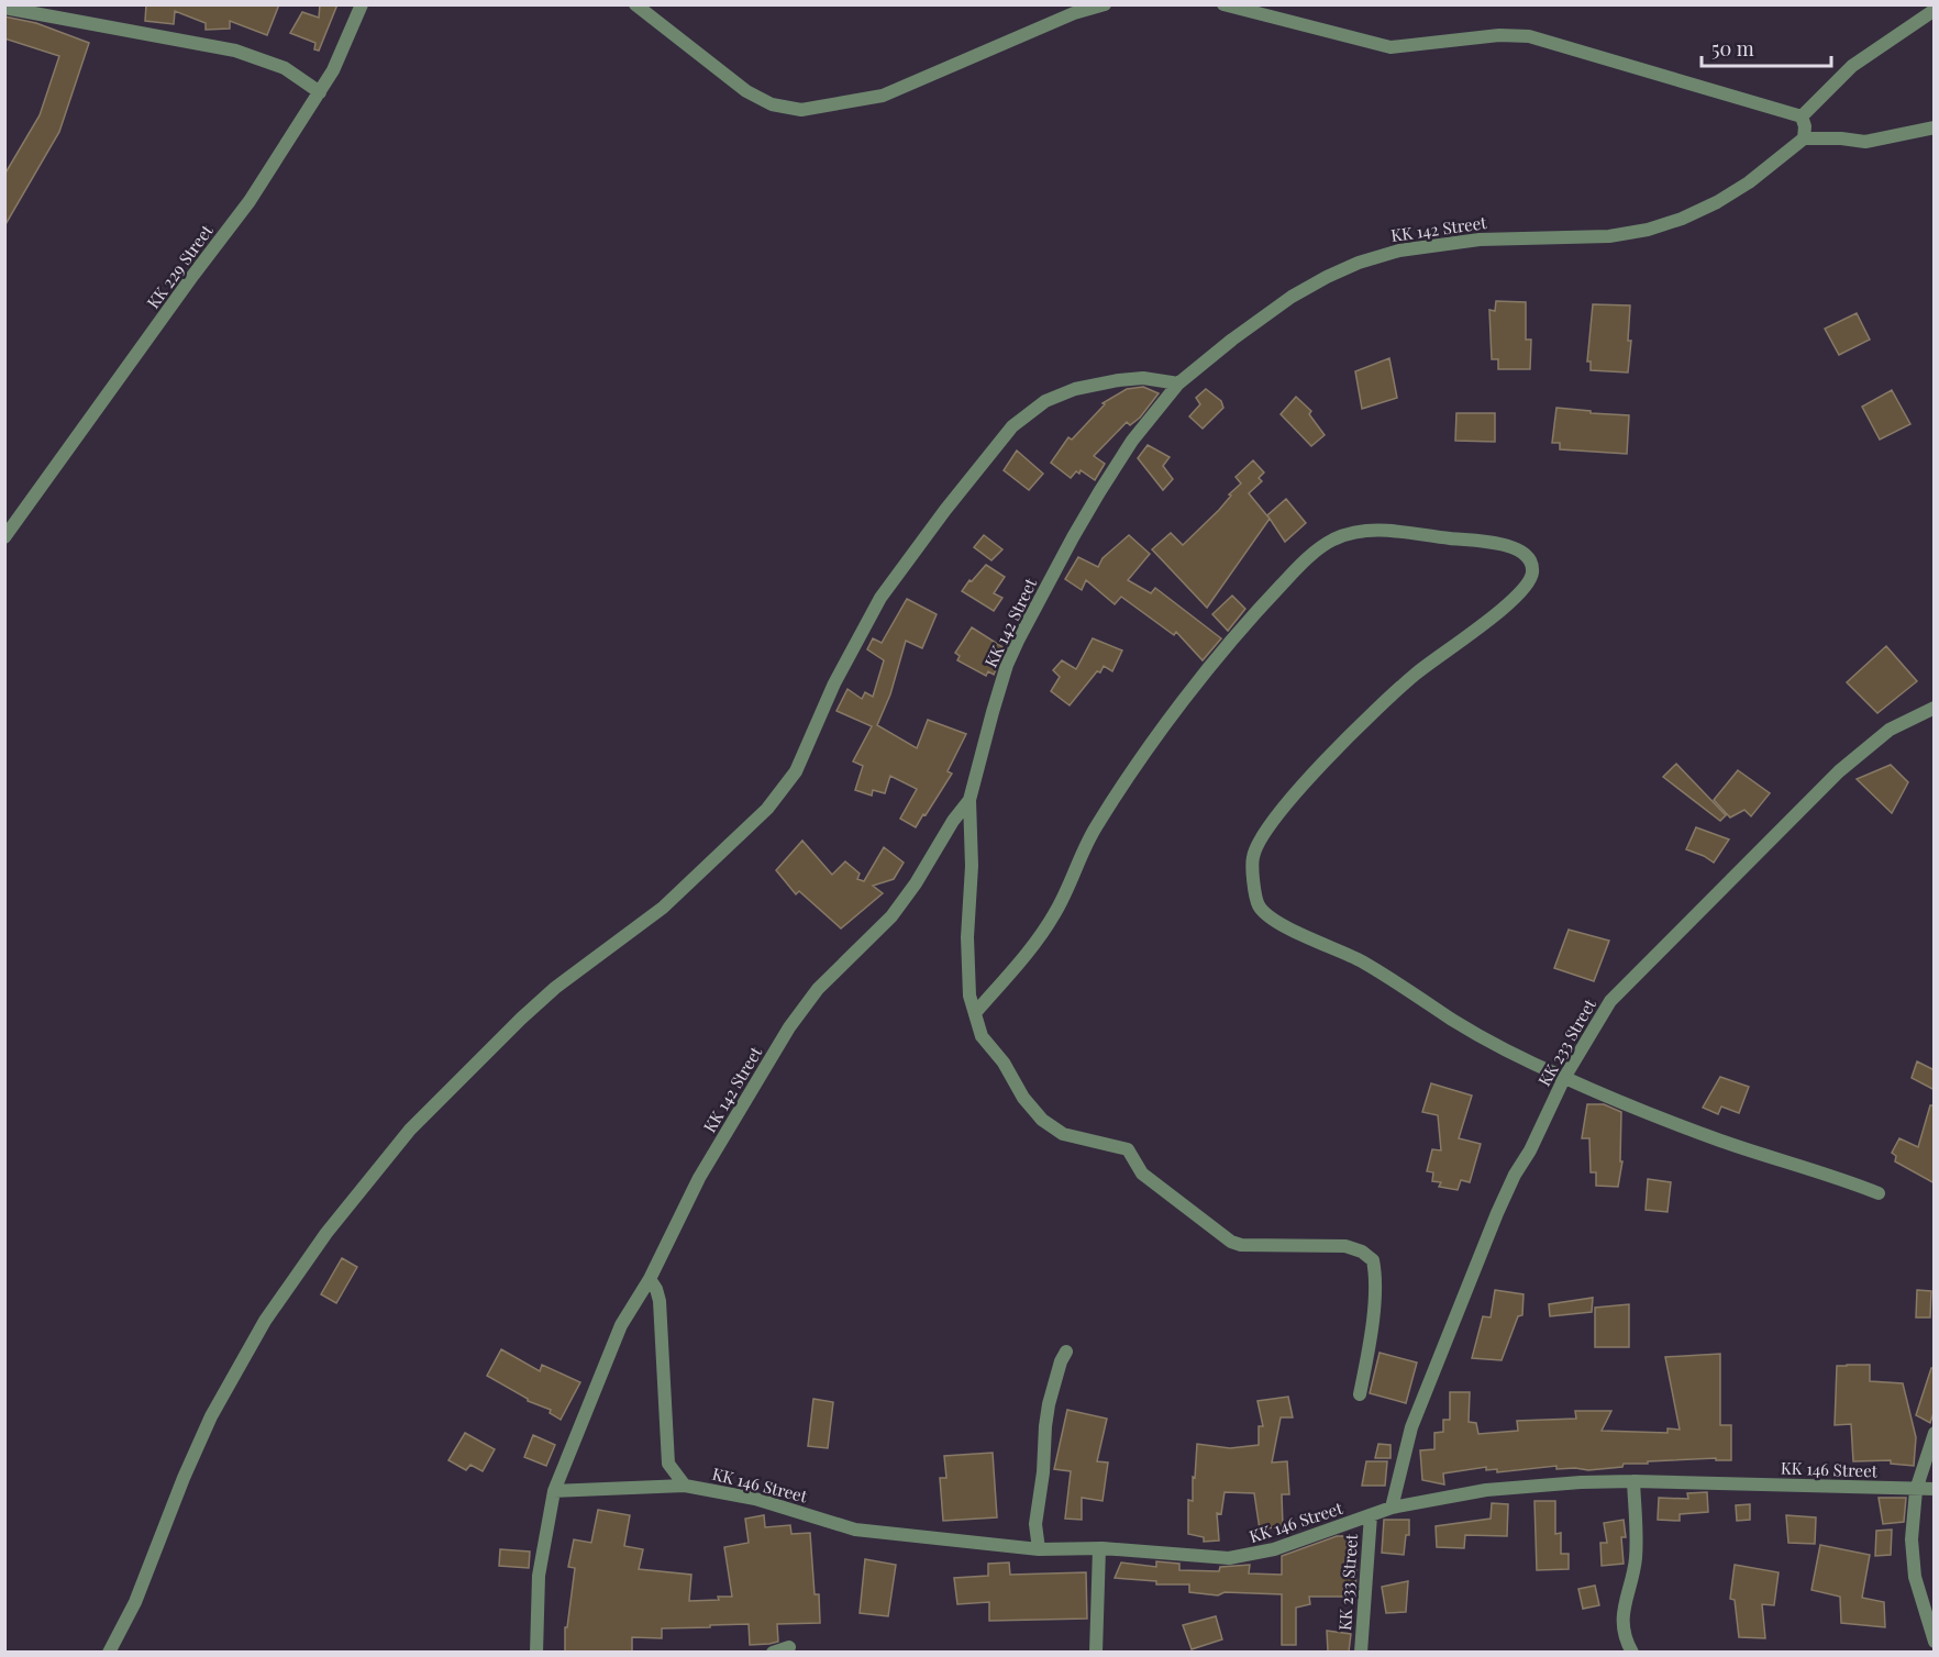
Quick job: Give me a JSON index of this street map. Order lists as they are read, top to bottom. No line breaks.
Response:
{"streets":{"street":["KK 142 Street","KK 229 Street","KK 233 Street","KK 146 Street"]},"crossings":[["KK 142 Street","KK 146 Street"],["KK 233 Street","KK 146 Street"]],"scale_bar":"50 m"}
